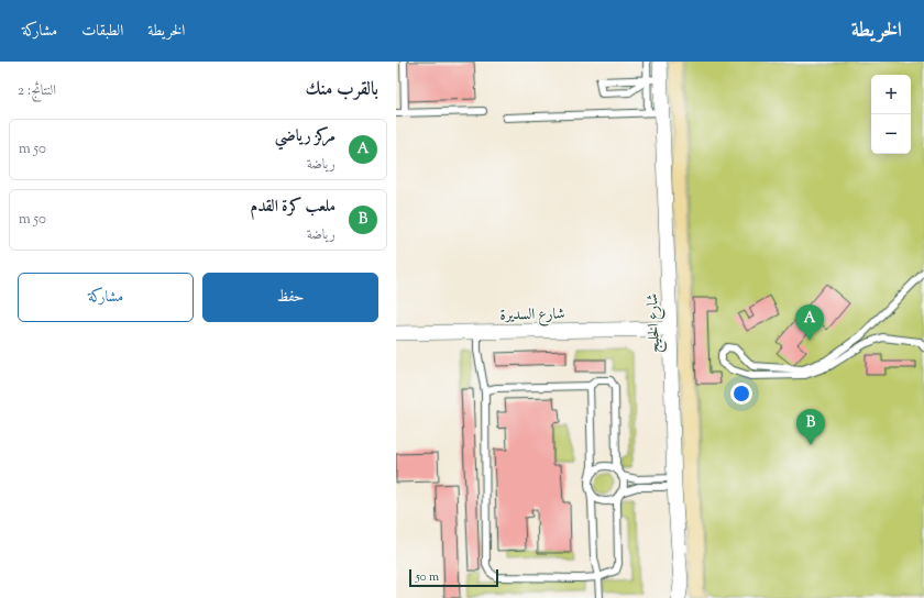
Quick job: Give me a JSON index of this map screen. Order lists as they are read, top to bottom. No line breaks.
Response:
{"streets":{"street":["شارع السديرة","شارع الخليج"]},"crossings":[["شارع السديرة","شارع الخليج"]],"scale_bar":"50 m","page":{"header":"الخريطة","nav":["الخريطة","الطبقات","مشاركة"],"heading":["بالقرب منك","النتائج: 2"],"map_buttons":["+","−"],"list":[{"mark":"A","name":"مركز رياضي","note":"رياضة","value":"50 m"},{"mark":"B","name":"ملعب كرة القدم","note":"رياضة","value":"50 m"}],"buttons":["حفظ","مشاركة"],"pins":["A","B"],"scale":"50 m"}}
